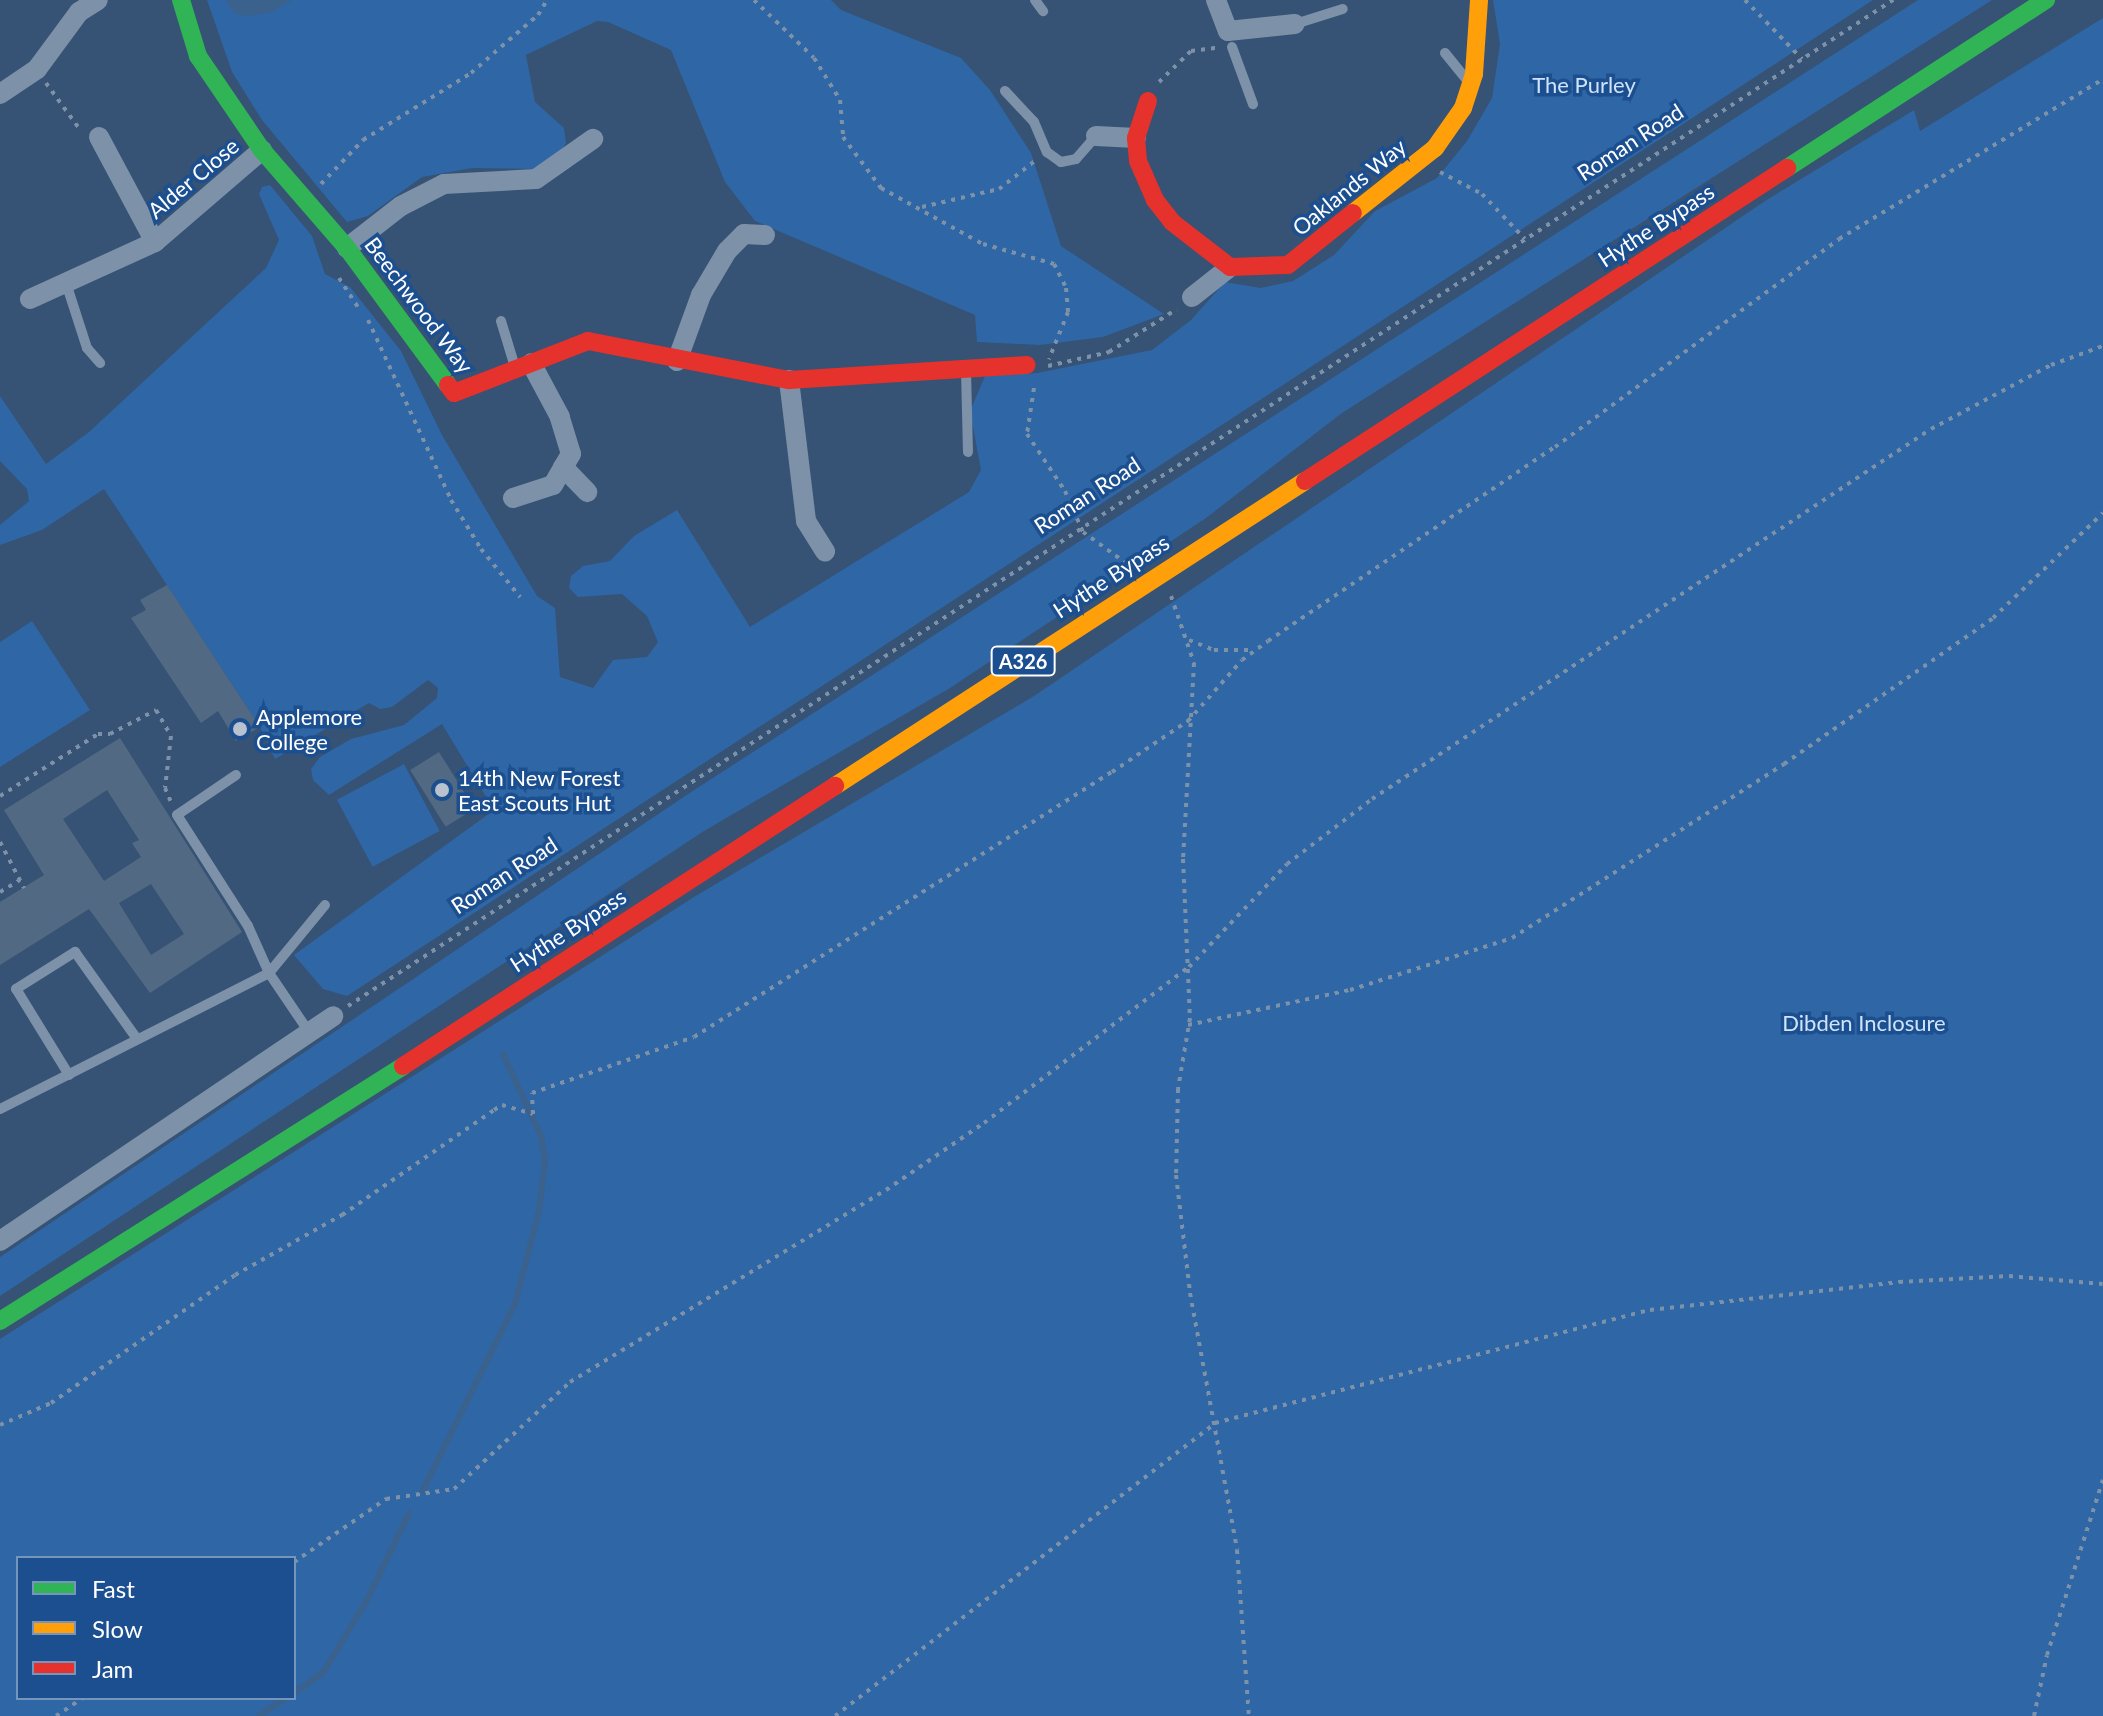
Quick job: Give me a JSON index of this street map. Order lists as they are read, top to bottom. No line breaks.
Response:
{"streets":{"main road":["Oaklands Way","Hythe Bypass","Beechwood Way","A326"],"street":["Alder Close"],"path":["Roman Road"]},"crossings":[["Alder Close","Beechwood Way"]],"parks":["The Purley","Dibden Inclosure"],"places":["Applemore College","14th New Forest East Scouts Hut"],"legend":["Fast","Slow","Jam"]}
